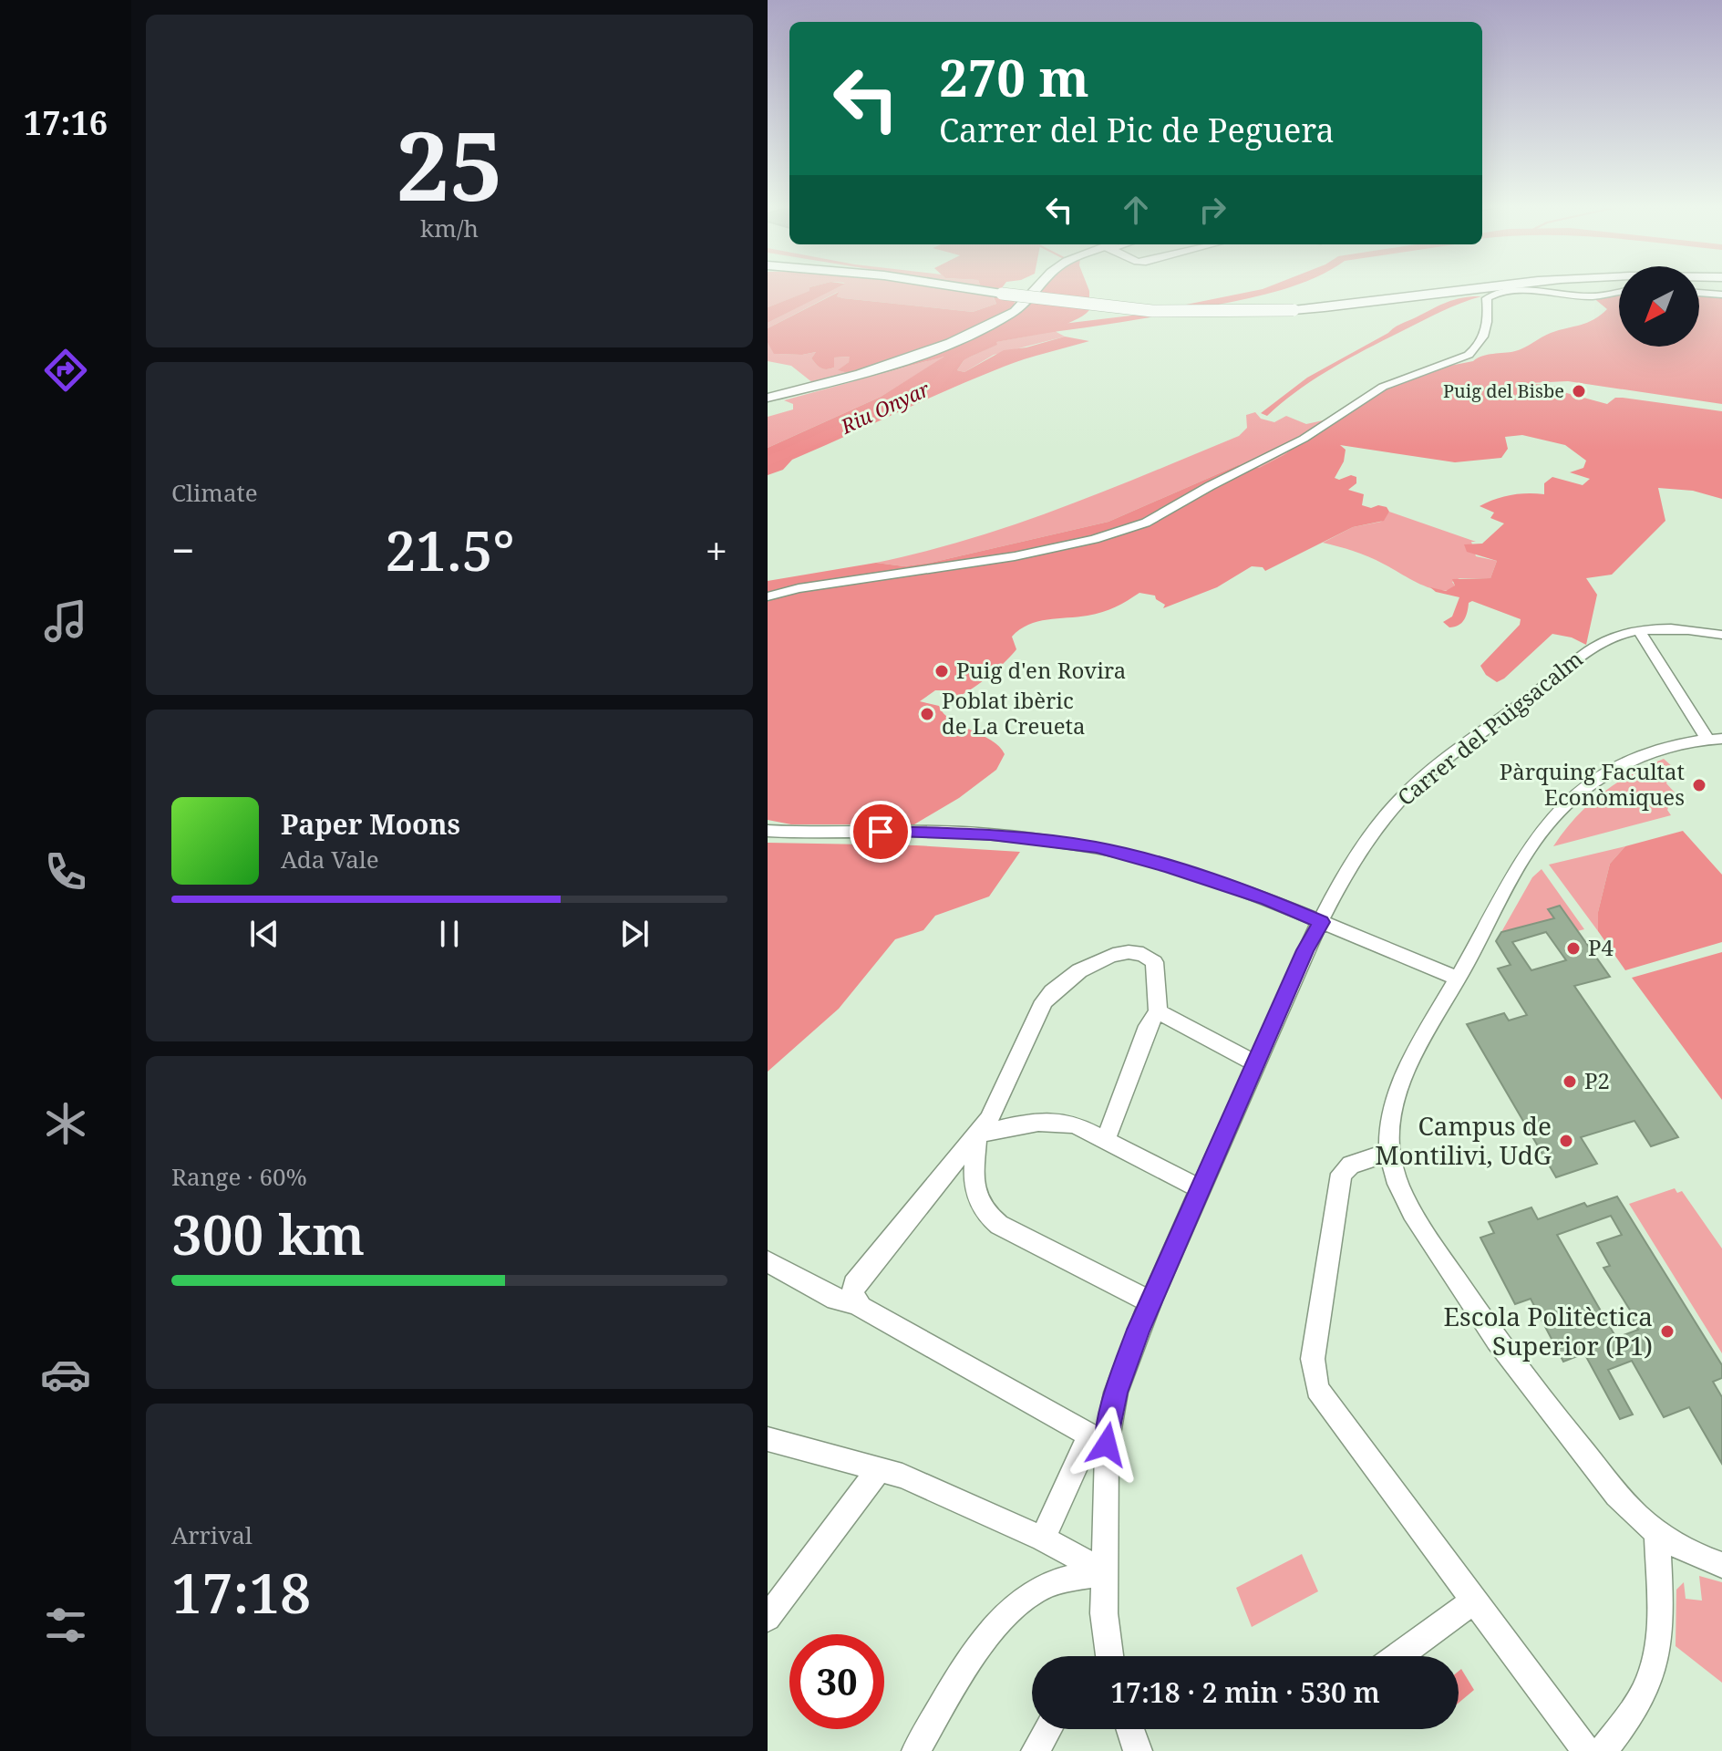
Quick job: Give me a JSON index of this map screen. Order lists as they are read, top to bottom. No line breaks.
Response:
{"streets":{"street":["Carrer del Puigsacalm"]},"water":["Riu Onyar"],"places":["Puig del Bisbe","Puig d'en Rovira","Poblat ibèric de La Creueta","Pàrquing Facultat Econòmiques","P4","P2","Campus de Montilivi, UdG","Escola Politèctica Superior (P1)"],"north":"bottom left","page":{"tabs":"17:16","tile":[["25","km/h"],"Climate",["Range · 60%","300 km"],["Arrival","17:18"]],"turn":["270 m","Carrer del Pic de Peguera"],"heat":["−","21.5°","+"],"song":["Paper Moons","Ada Vale"],"limit":"30","trip":"17:18 · 2 min · 530 m"}}
